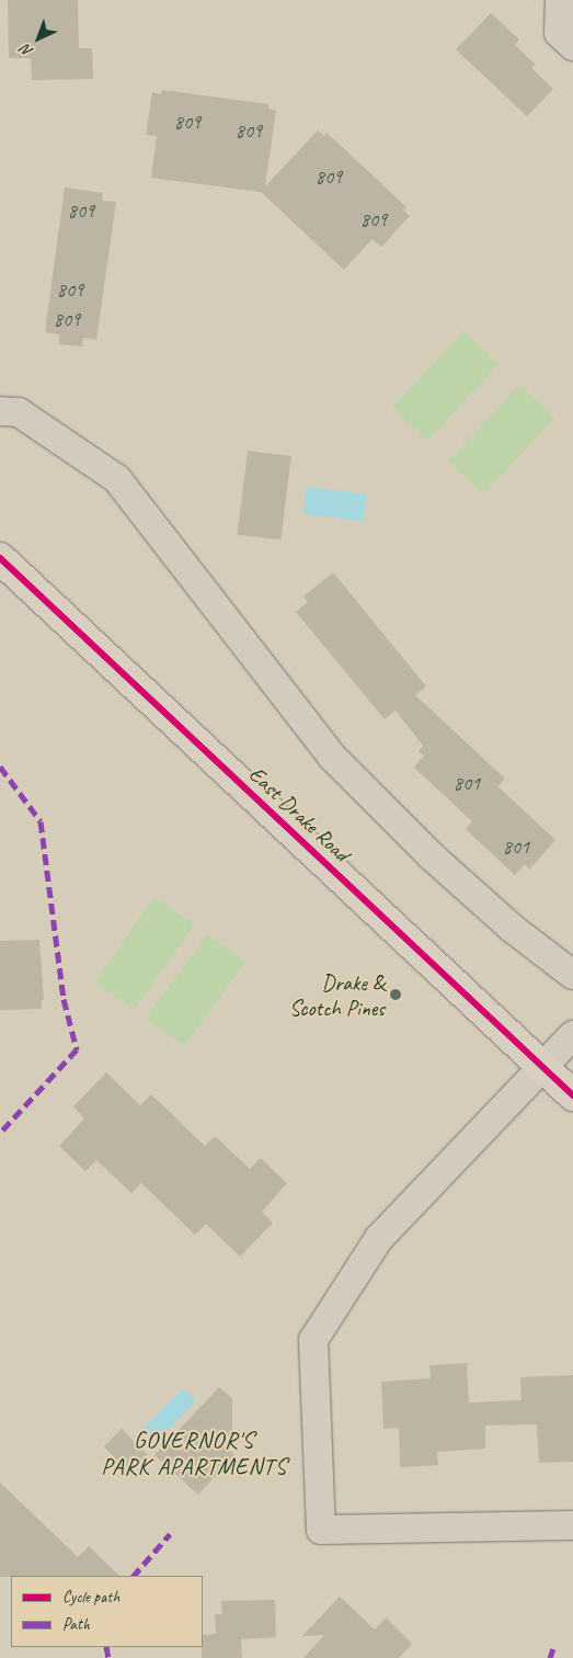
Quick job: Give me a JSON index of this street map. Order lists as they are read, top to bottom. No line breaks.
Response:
{"streets":{"main road":["East Drake Road"]},"districts":["GOVERNOR'S PARK APARTMENTS"],"places":["Drake & Scotch Pines"],"house_numbers":["809","809","809","809","809","809","809","801","801"],"legend":["Cycle path","Path"],"north":"bottom left"}
